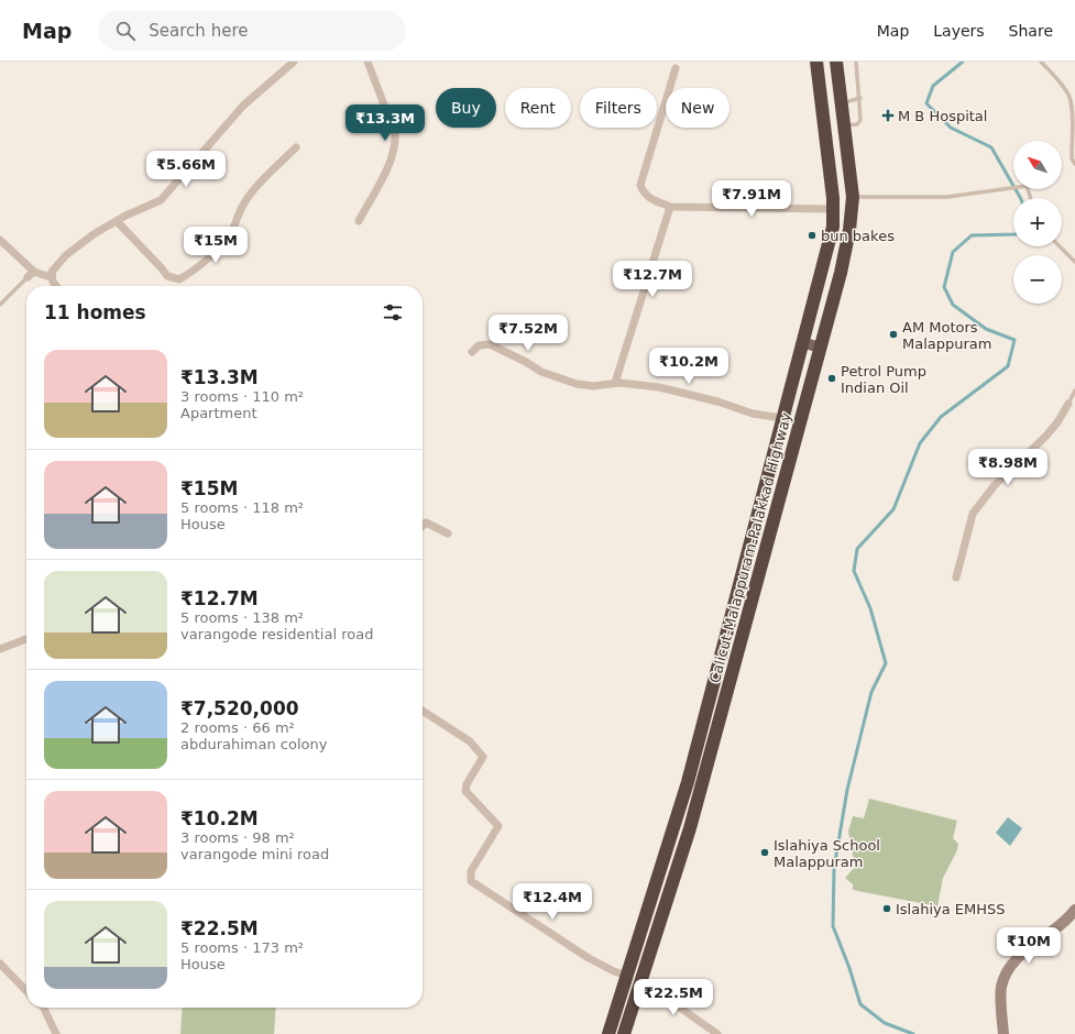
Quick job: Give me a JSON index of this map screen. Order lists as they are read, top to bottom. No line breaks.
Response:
{"streets":{"highway":["Calicut-Malappuram-Palakkad Highway"]},"places":{"health":["M B Hospital"],"other":["bun bakes","AM Motors Malappuram","Petrol Pump Indian Oil","Islahiya School Malappuram","Islahiya EMHSS"]},"north":"top left","page":{"header":"Map","search":"Search here","nav":["Map","Layers","Share"],"chip":["Buy","Rent","Filters","New"],"price":["₹13.3M","₹5.66M","₹7.91M","₹15M","₹12.7M","₹7.52M","₹10.2M","₹8.98M","₹12.4M","₹10M","₹22.5M"],"map_buttons":["+","−"],"heading":"11 homes","list":[{"name":"₹13.3M","note":"3 rooms · 110 m² · Apartment"},{"name":"₹15M","note":"5 rooms · 118 m² · House"},{"name":"₹12.7M","note":"5 rooms · 138 m² · varangode residential road"},{"name":"₹7,520,000","note":"2 rooms · 66 m² · abdurahiman colony"},{"name":"₹10.2M","note":"3 rooms · 98 m² · varangode mini road"},{"name":"₹22.5M","note":"5 rooms · 173 m² · House"}]}}
